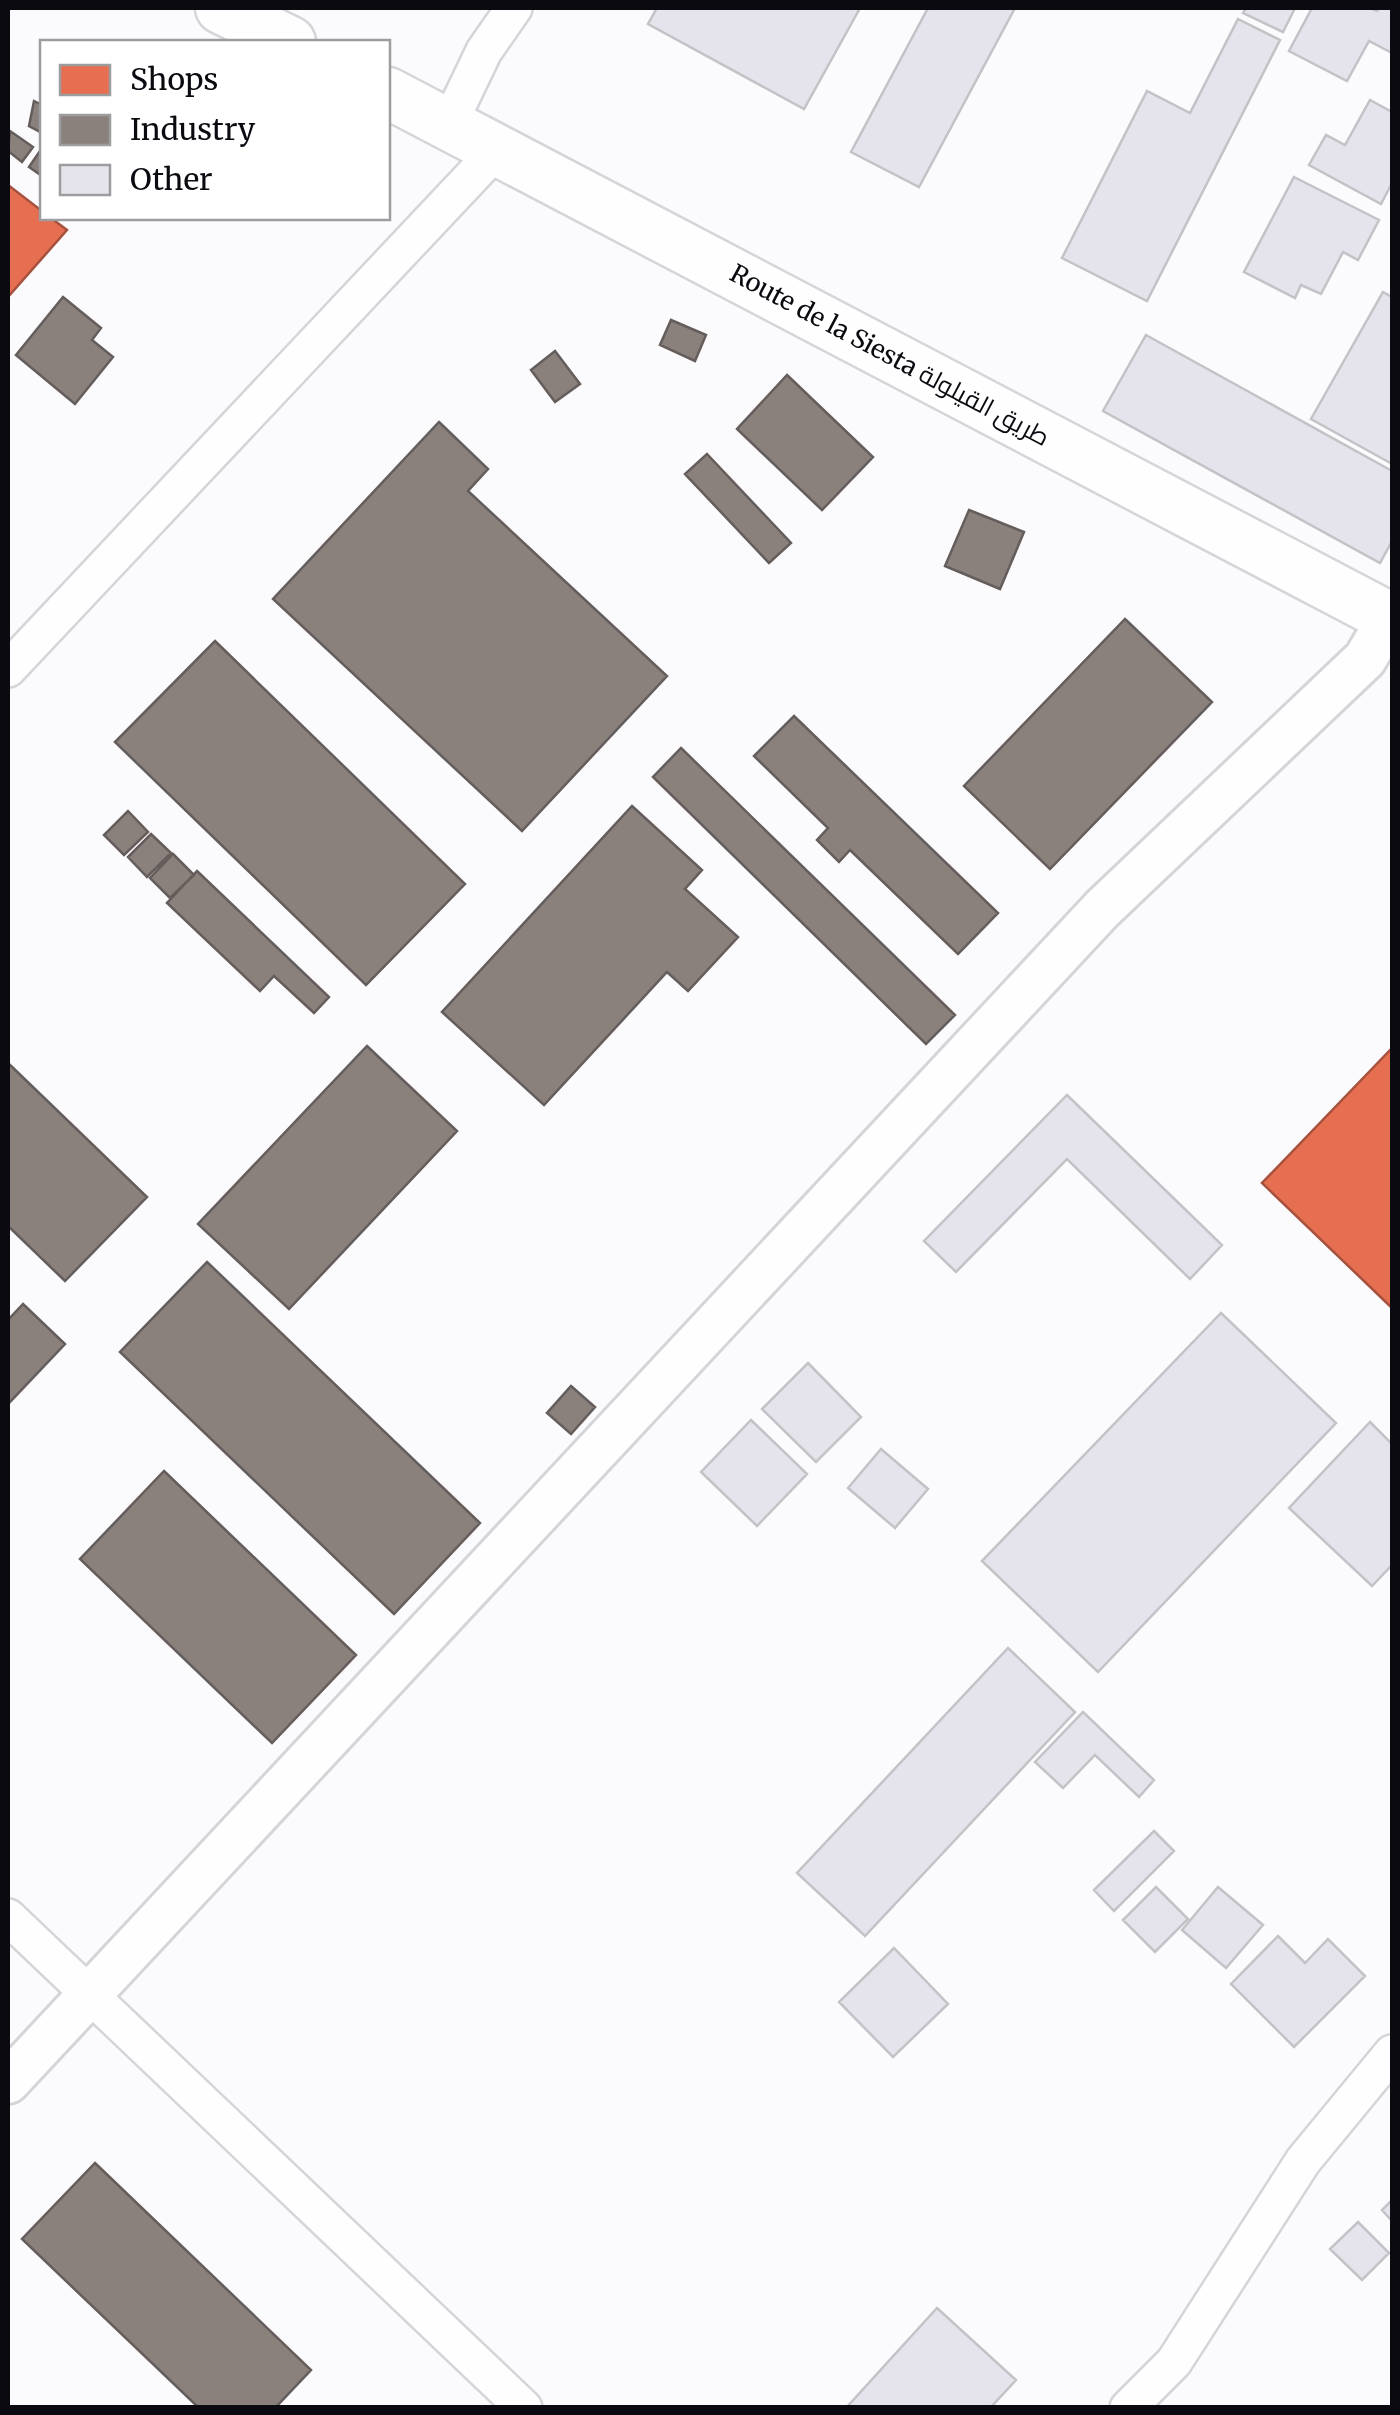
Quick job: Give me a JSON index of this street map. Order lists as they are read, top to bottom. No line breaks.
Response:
{"streets":{"main road":["Route de la Siesta طريق القيلولة"]},"legend":["Shops","Industry","Other"]}
